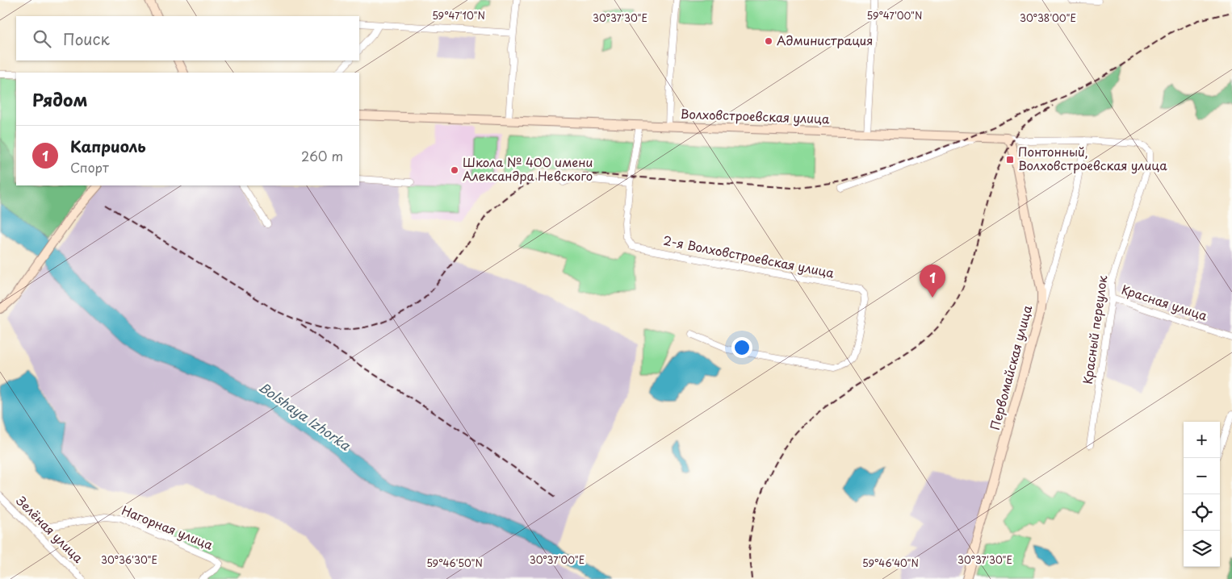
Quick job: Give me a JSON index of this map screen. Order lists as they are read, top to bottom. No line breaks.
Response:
{"streets":{"street":["Волховстроевская улица","2-я Волховстроевская улица","Красная улица","Красный переулок","Первомайская улица","Нагорная улица","Зелёная улица"]},"crossings":[["Волховстроевская улица","Красный переулок"],["Волховстроевская улица","Первомайская улица"],["Красная улица","Красный переулок"],["Нагорная улица","Зелёная улица"]],"water":["Bolshaya Izhorka"],"places":{"other":["Администрация","Школа № 400 имени Александра Невского"],"transit":["Понтонный, Волховстроевская улица"]},"page":{"search":"Поиск","heading":"Рядом","list":[{"mark":"1","name":"Каприоль","note":"Спорт","value":"260 m"}],"pins":"1","map_buttons":["+","−"]},"coordinates":["59°47'10\"N","59°47'00\"N","30°38'00\"E","30°37'30\"E","30°36'30\"E","30°37'00\"E","59°46'50\"N","59°46'40\"N"]}
